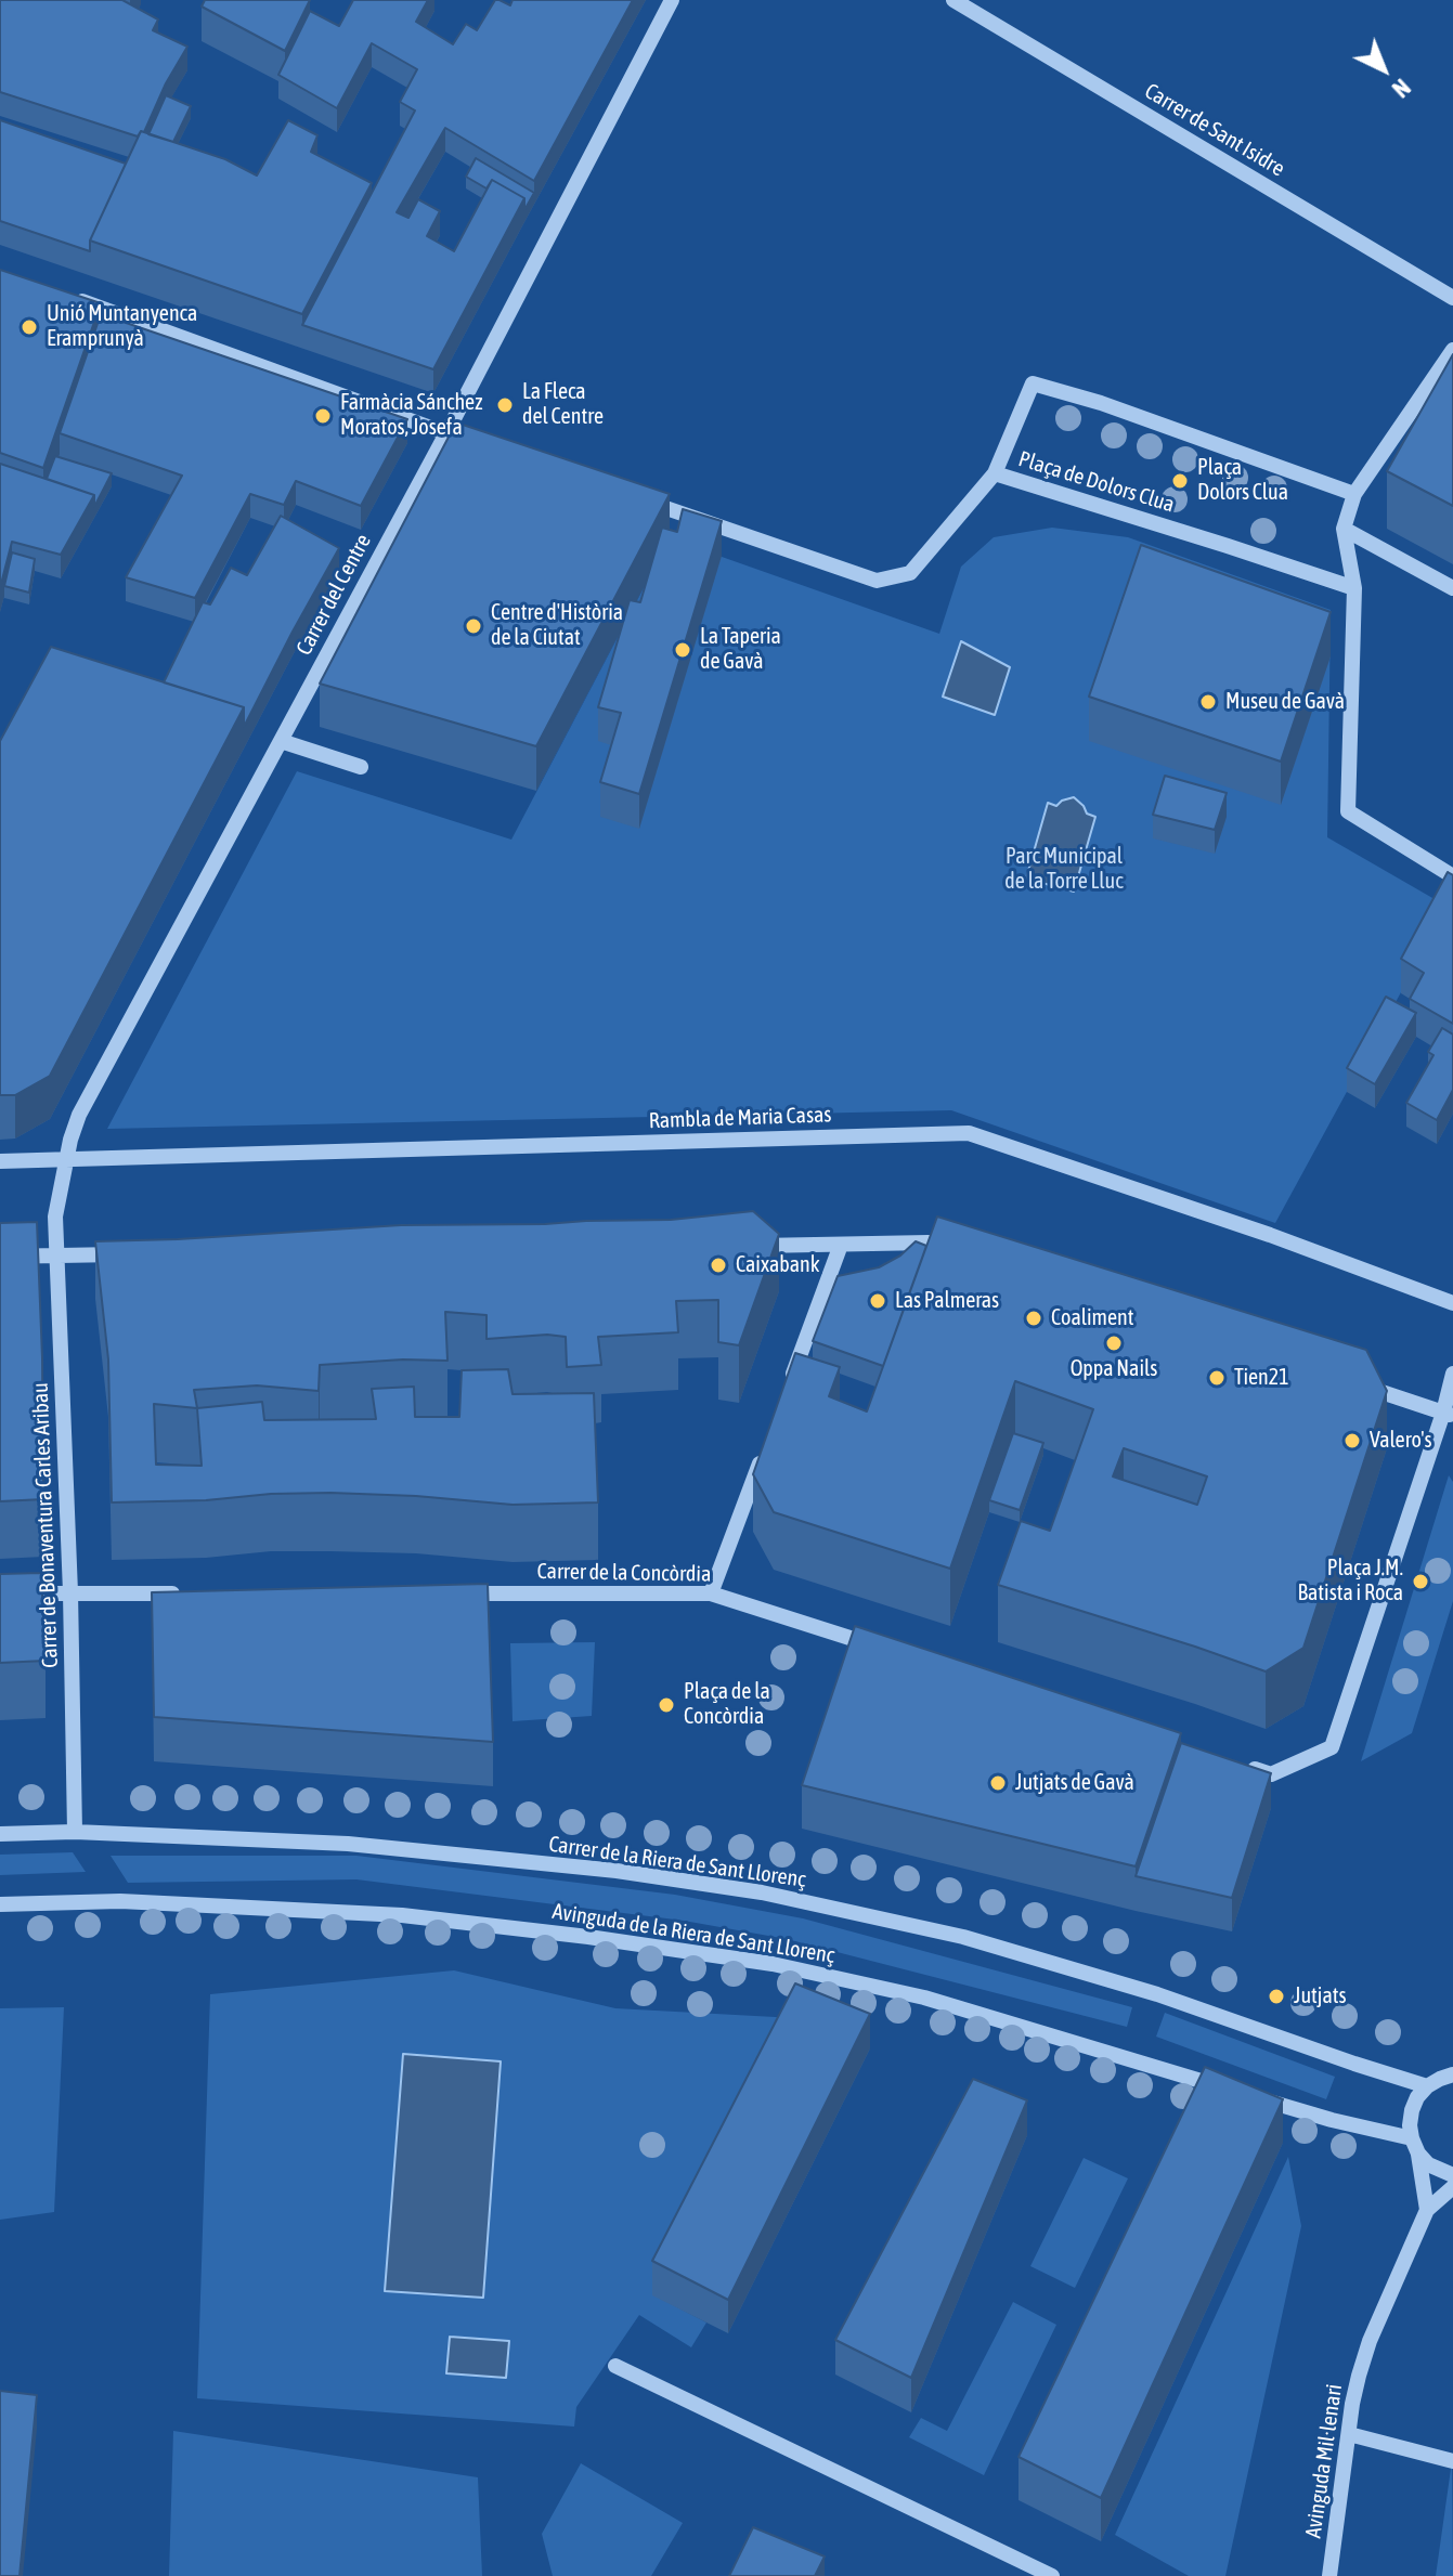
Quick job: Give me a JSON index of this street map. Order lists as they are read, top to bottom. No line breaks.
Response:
{"streets":{"street":["Carrer de Sant Isidre","Plaça de Dolors Clua","Carrer del Centre","Rambla de Maria Casas","Carrer de Bonaventura Carles Aribau","Carrer de la Concòrdia","Carrer de la Riera de Sant Llorenç","Avinguda de la Riera de Sant Llorenç","Avinguda Mil·lenari"]},"crossings":[["Carrer del Centre","Rambla de Maria Casas"],["Carrer del Centre","Carrer de Bonaventura Carles Aribau"],["Carrer de Bonaventura Carles Aribau","Carrer de la Riera de Sant Llorenç"]],"parks":["Parc Municipal de la Torre Lluc"],"places":["Unió Muntanyenca Eramprunyà","La Fleca del Centre","Farmàcia Sánchez Moratos, Josefa","Plaça Dolors Clua","Centre d'Història de la Ciutat","La Taperia de Gavà","Museu de Gavà","Caixabank","Las Palmeras","Coaliment","Oppa Nails","Tien21","Valero's","Plaça J.M. Batista i Roca","Plaça de la Concòrdia","Jutjats de Gavà","Jutjats"],"north":"bottom right"}
